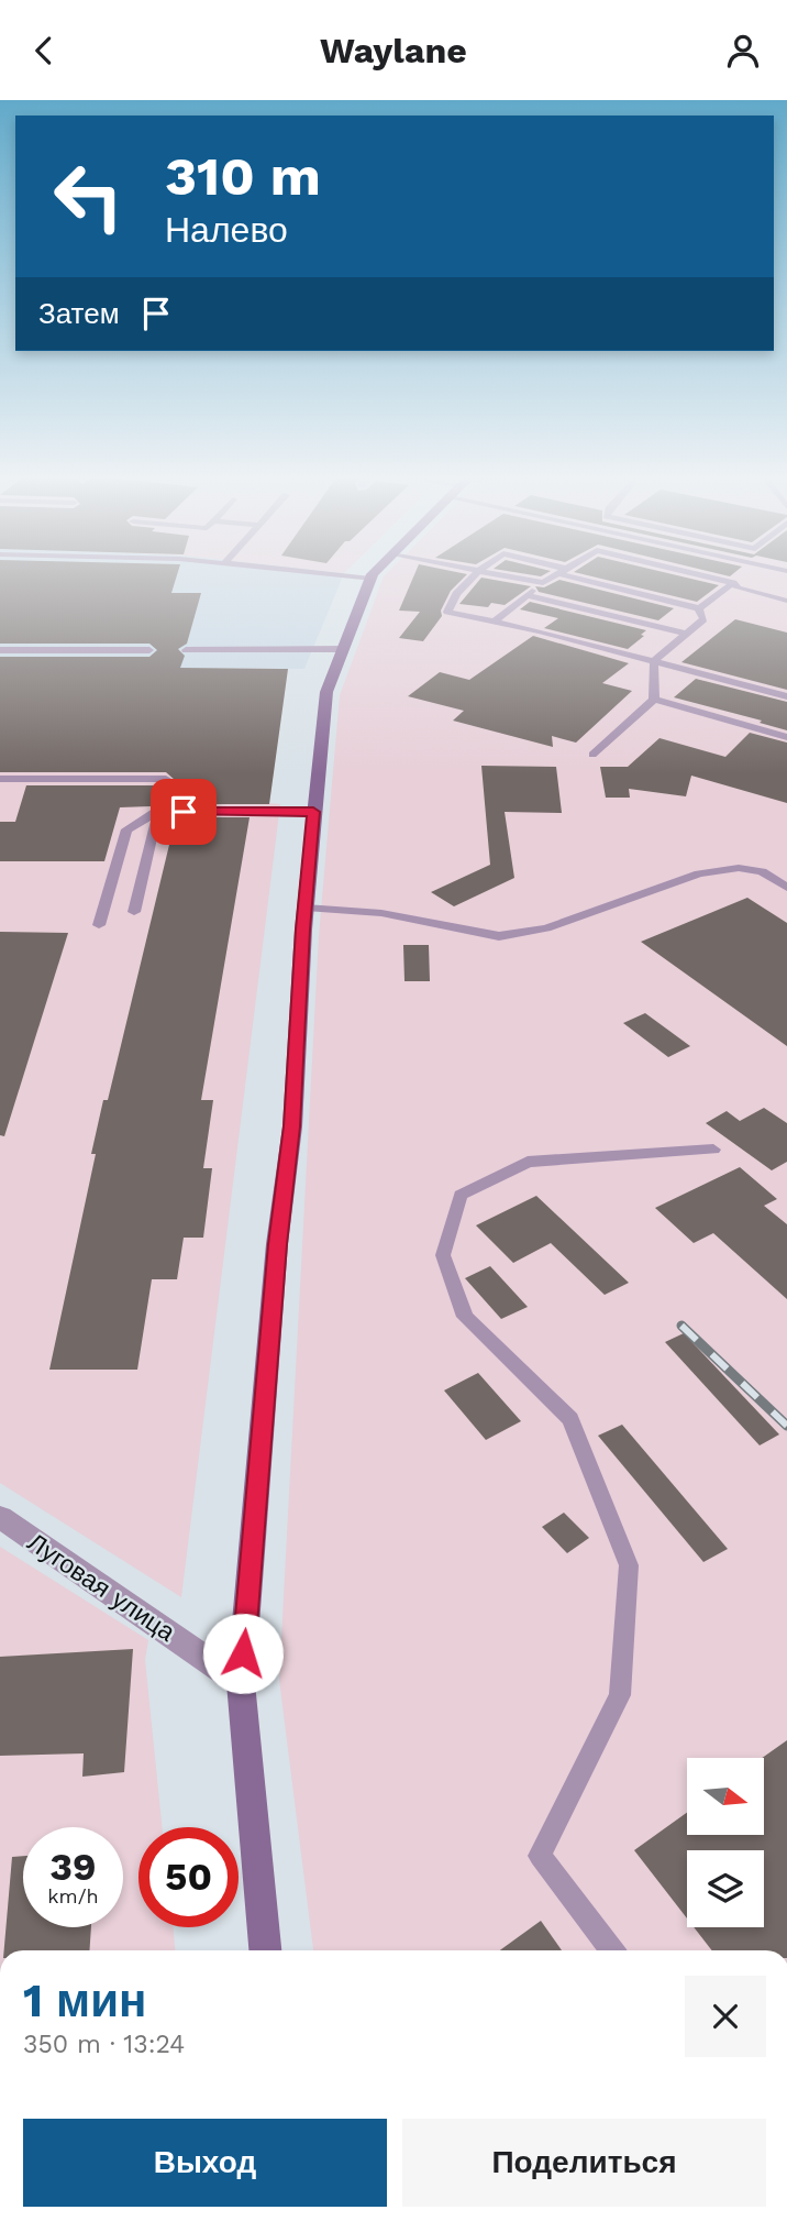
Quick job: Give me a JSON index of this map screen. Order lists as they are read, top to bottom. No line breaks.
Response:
{"streets":{"street":["Луговая улица"]},"north":"right","page":{"header":"Waylane","turn":["310 m","Налево"],"then":"Затем","speed":"39 km/h","limit":"50","heading":["1 мин","350 m · 13:24"],"buttons":["Выход","Поделиться"]}}
